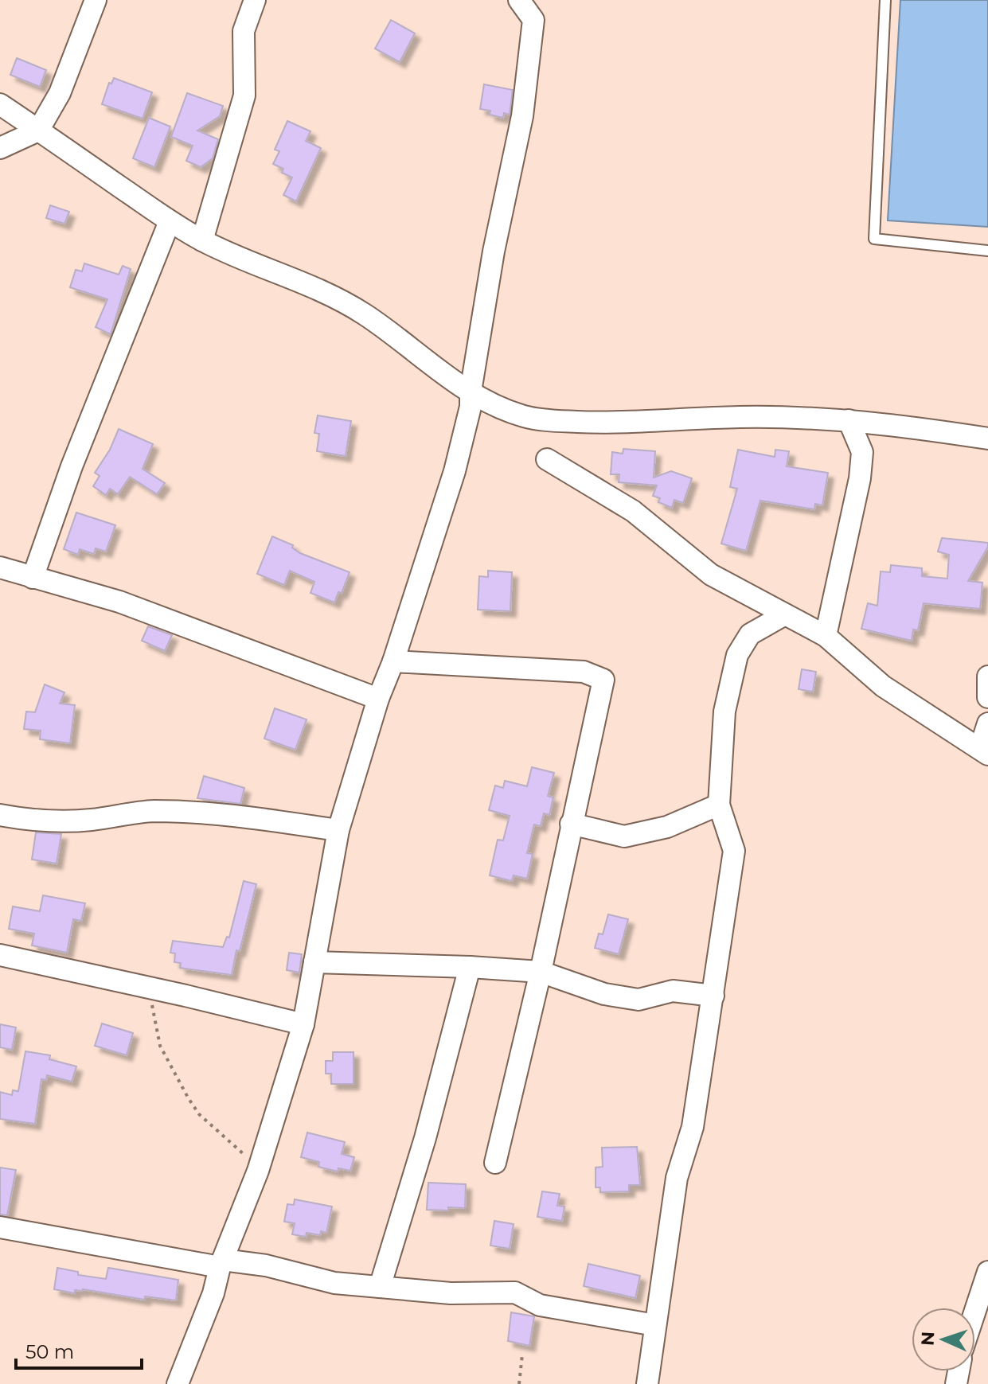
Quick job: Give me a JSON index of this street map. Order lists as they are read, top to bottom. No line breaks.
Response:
{"scale_bar":"50 m","north":"left"}
